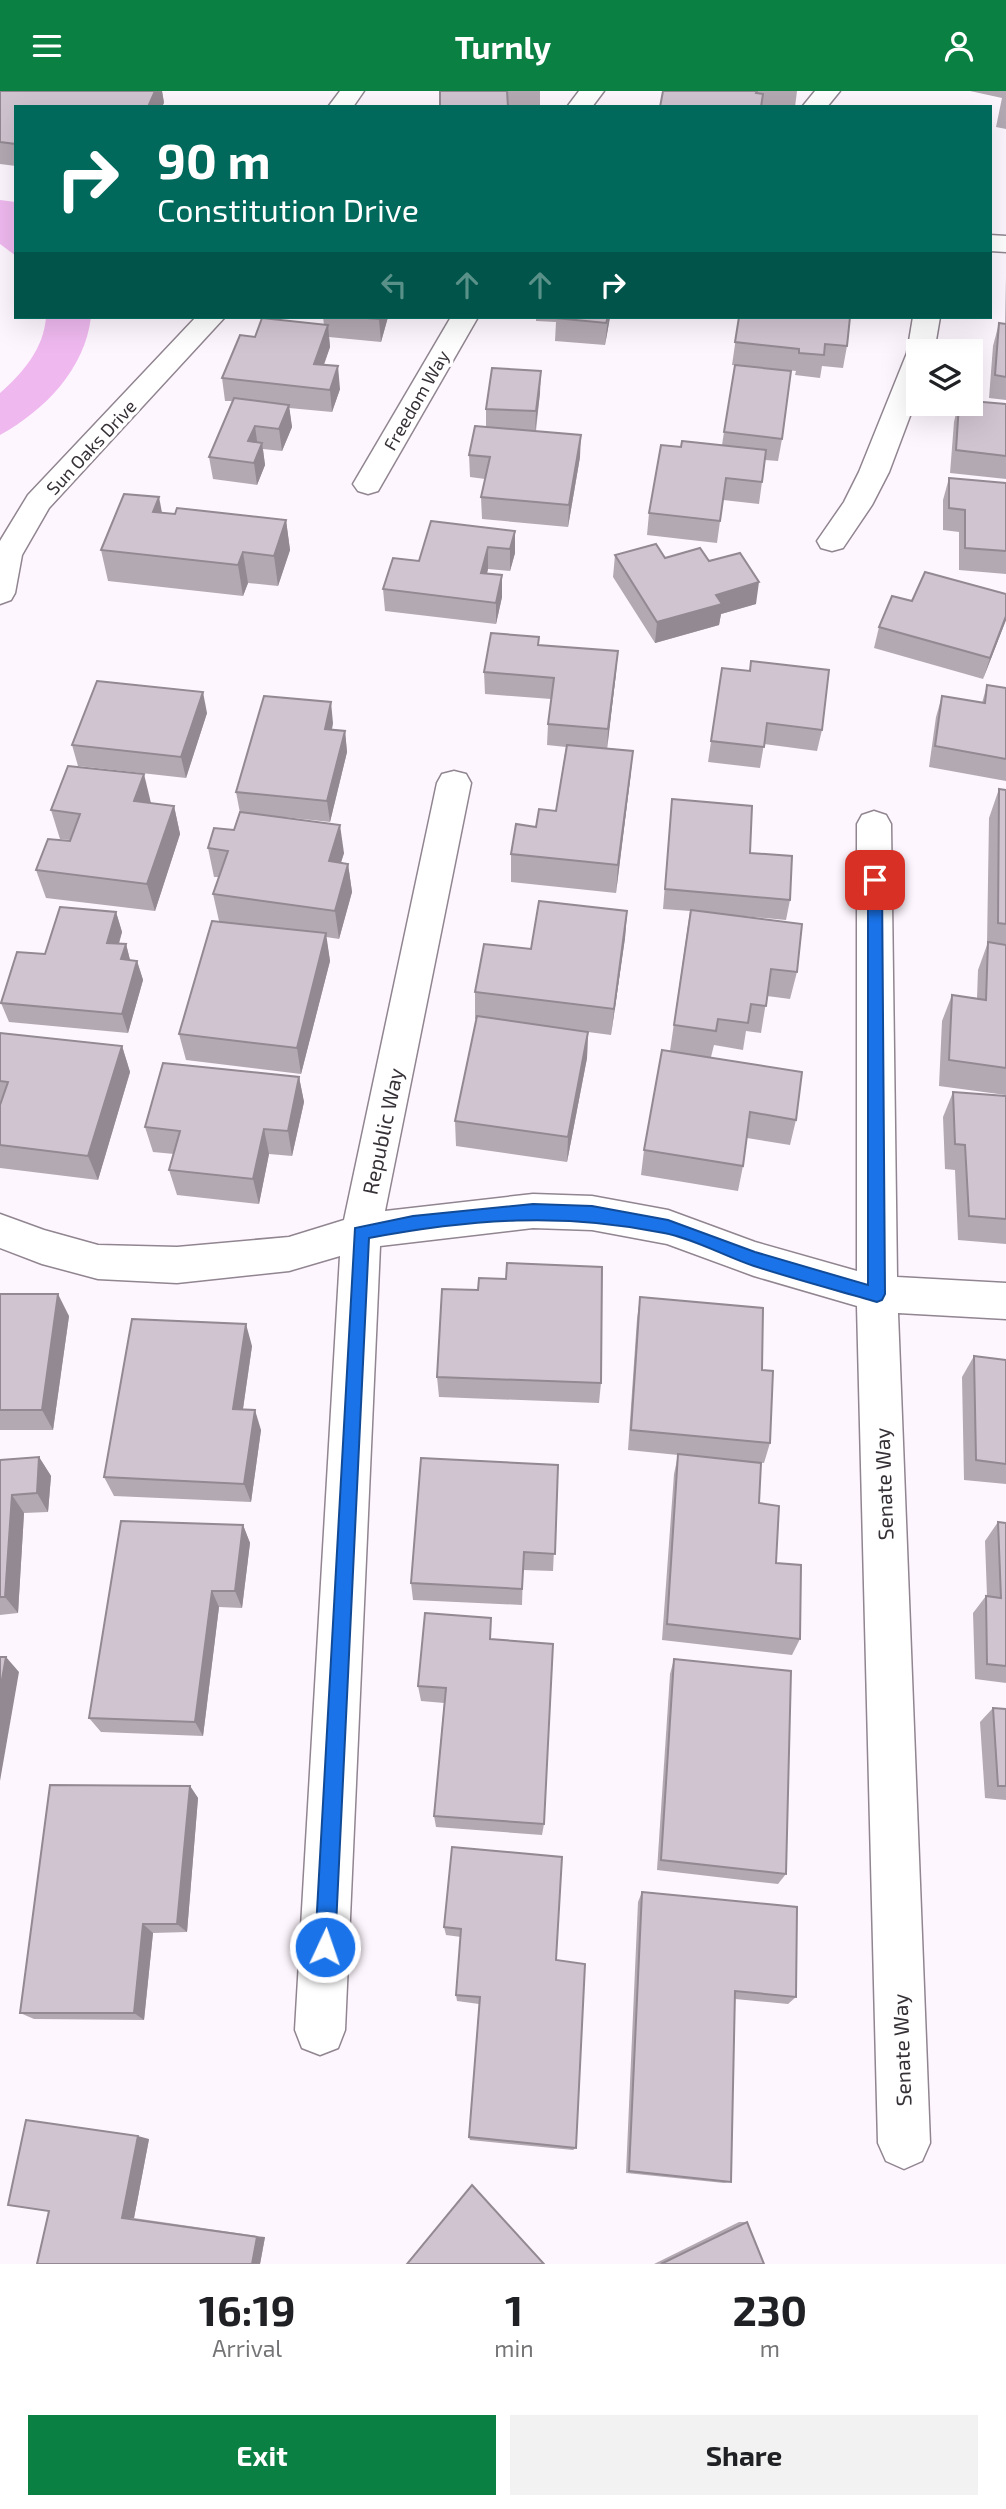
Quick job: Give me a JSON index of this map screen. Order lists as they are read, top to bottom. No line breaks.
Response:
{"streets":{"street":["Freedom Way","Sun Oaks Drive","Republic Way","Senate Way"]},"page":{"header":"Turnly","turn":["90 m","Constitution Drive"],"eta":["16:19","Arrival","1","min","230","m"],"buttons":["Exit","Share"]}}
